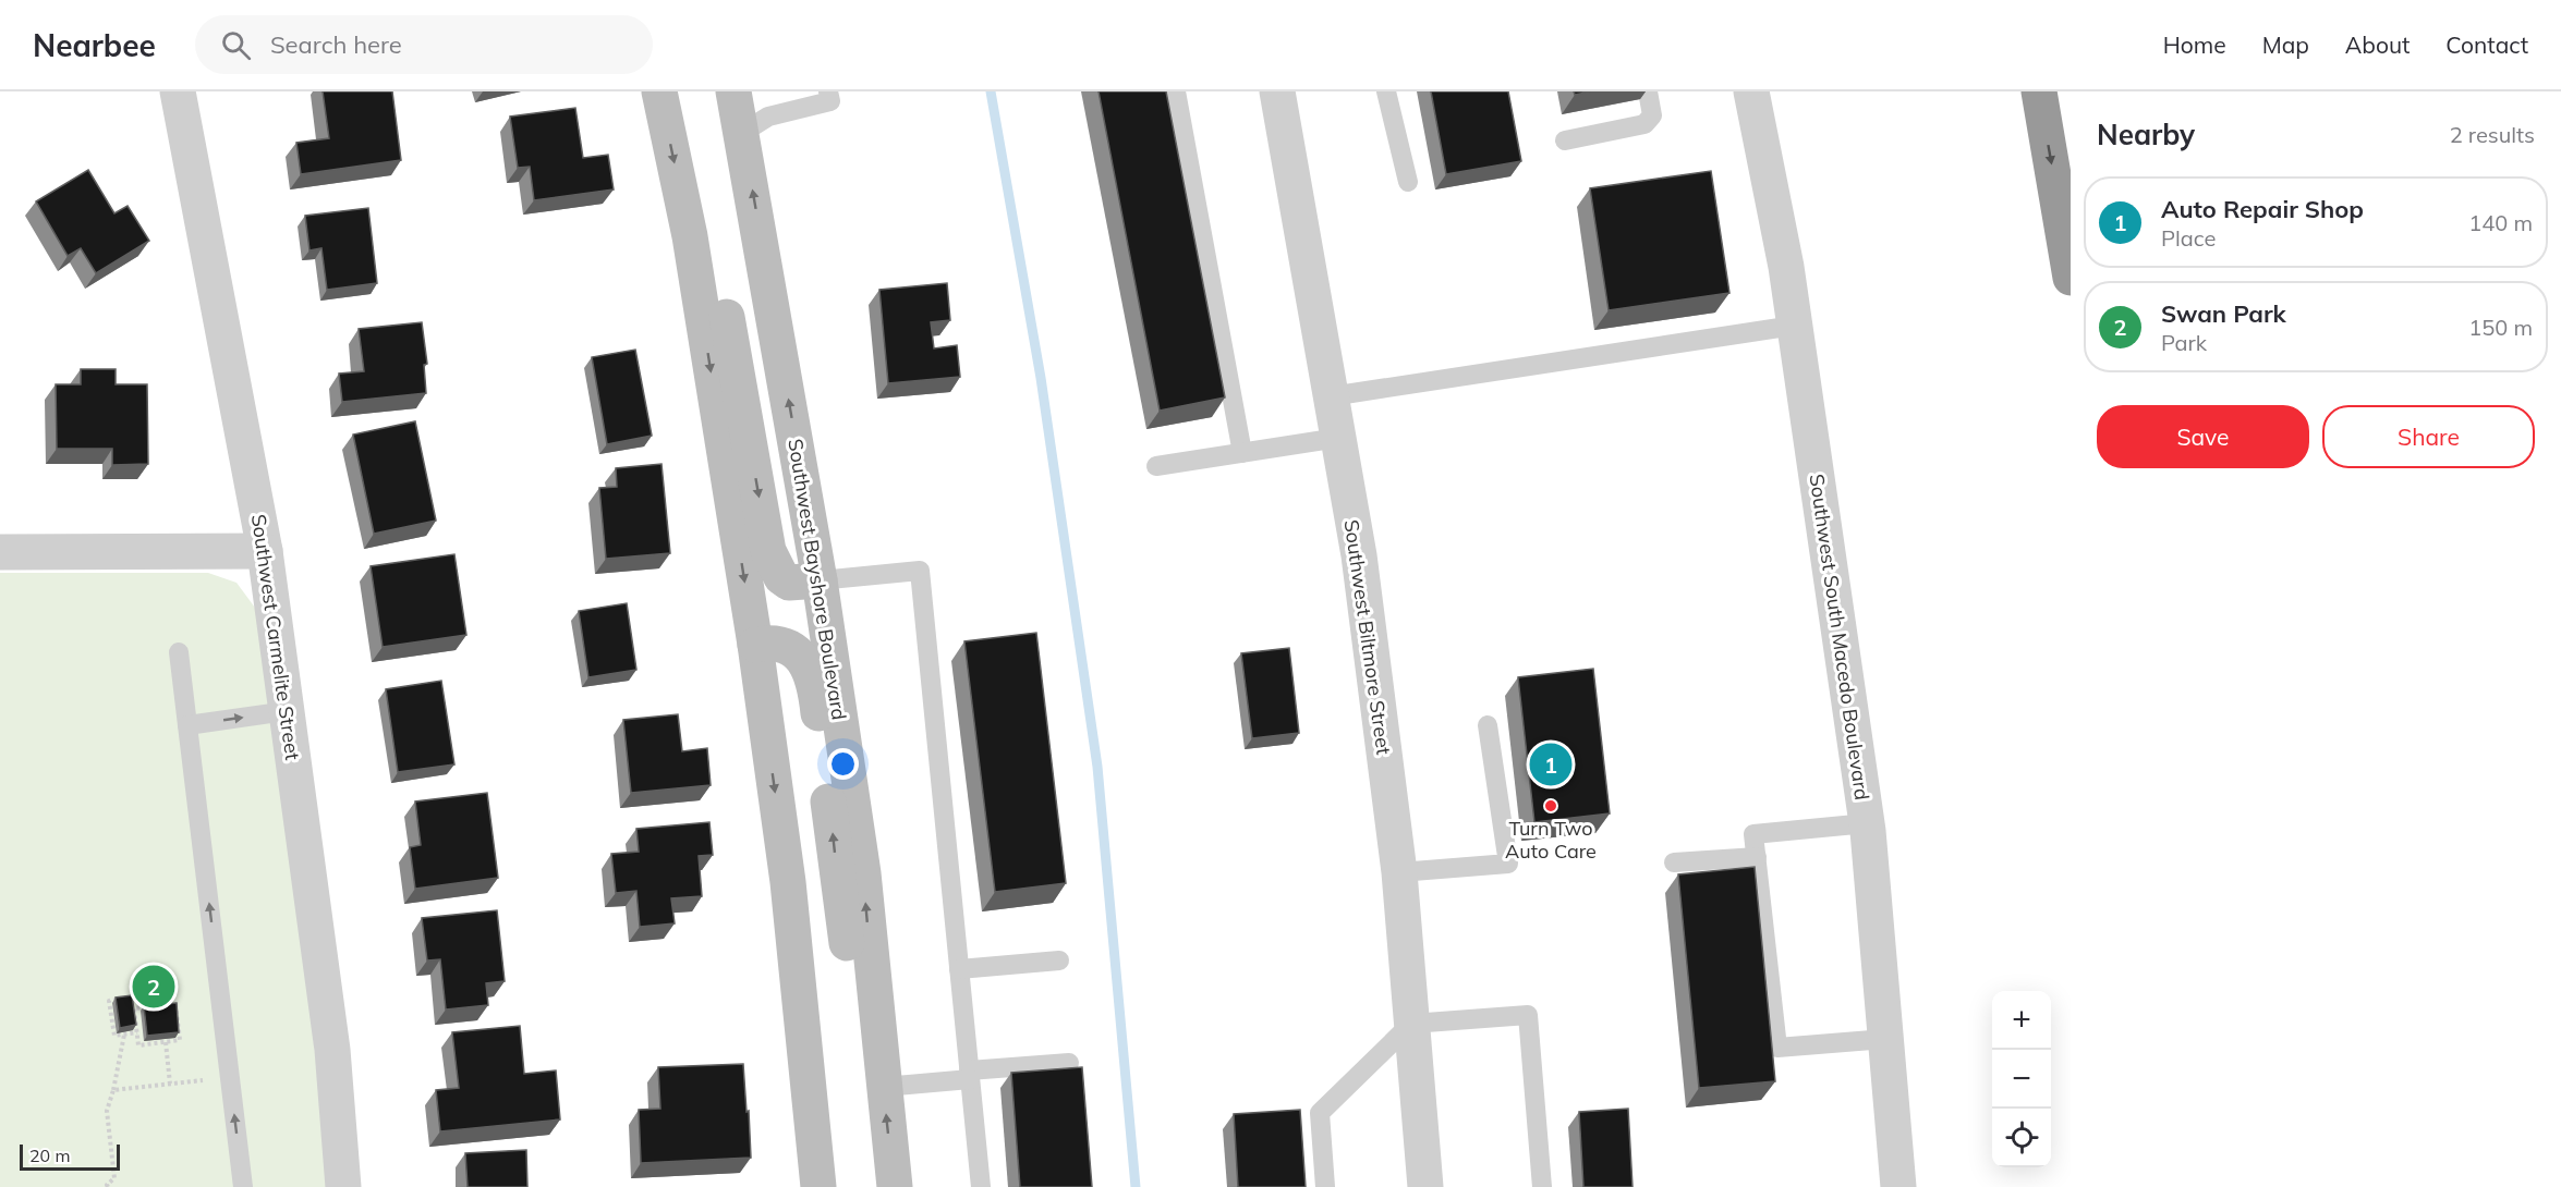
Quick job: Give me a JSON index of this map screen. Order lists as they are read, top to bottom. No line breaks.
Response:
{"streets":{"main road":["Southwest Bayshore Boulevard"],"street":["Southwest Carmelite Street","Southwest Biltmore Street","Southwest South Macedo Boulevard"]},"places":["Turn Two Auto Care"],"scale_bar":"20 m","page":{"header":"Nearbee","search":"Search here","nav":["Home","Map","About","Contact"],"heading":["Nearby","2 results"],"list":[{"mark":"1","name":"Auto Repair Shop","note":"Place","value":"140 m"},{"mark":"2","name":"Swan Park","note":"Park","value":"150 m"}],"buttons":["Save","Share"],"pins":["1","2"],"map_buttons":["+","−"],"scale":"20 m"}}
